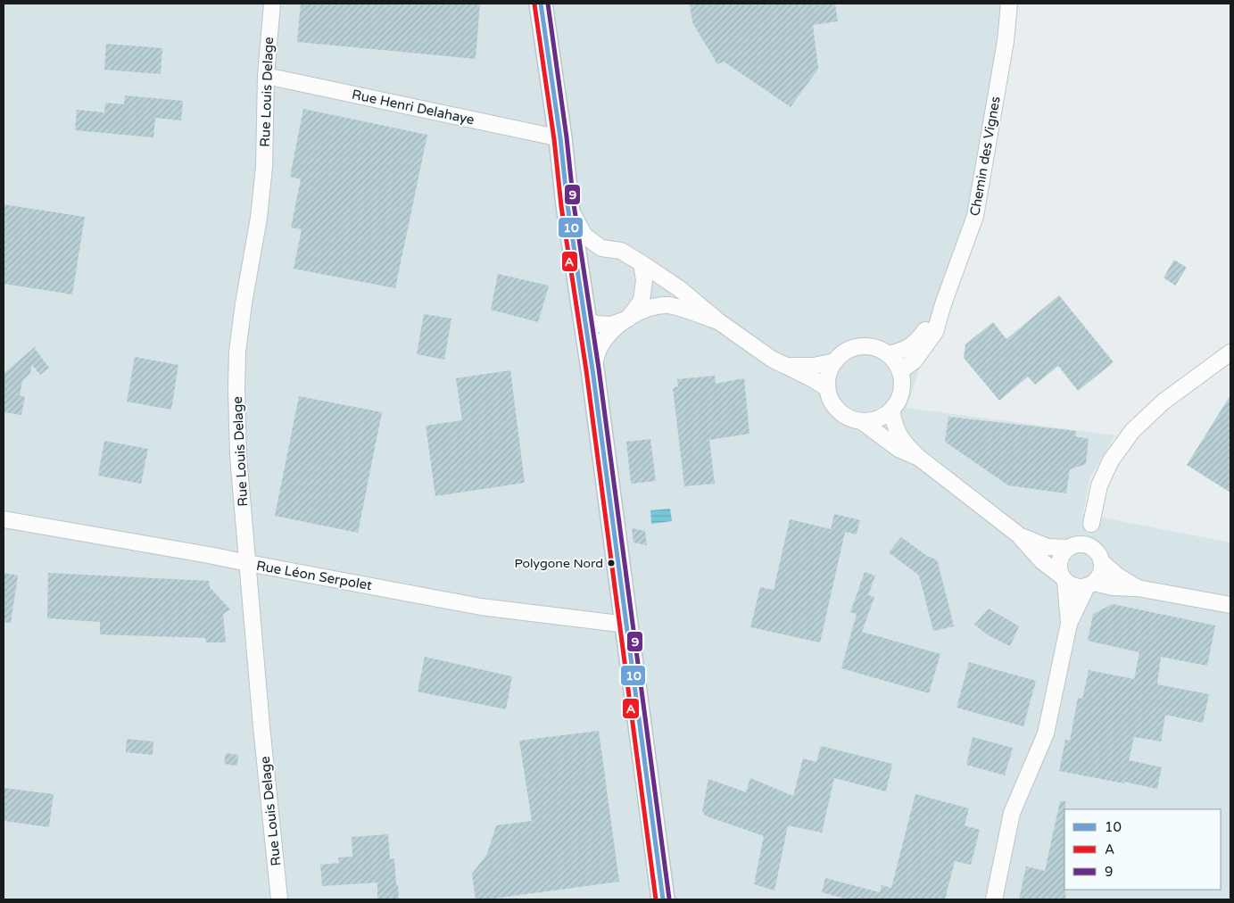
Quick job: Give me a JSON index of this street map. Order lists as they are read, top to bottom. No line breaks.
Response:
{"streets":{"street":["Rue Louis Delage","Rue Henri Delahaye","Chemin des Vignes","Rue Léon Serpolet"]},"crossings":[["Rue Louis Delage","Rue Henri Delahaye"],["Rue Louis Delage","Rue Léon Serpolet"]],"places":["Polygone Nord"],"lines":["transit line 10","transit line 9","transit line A"],"legend":["10","A","9"]}
